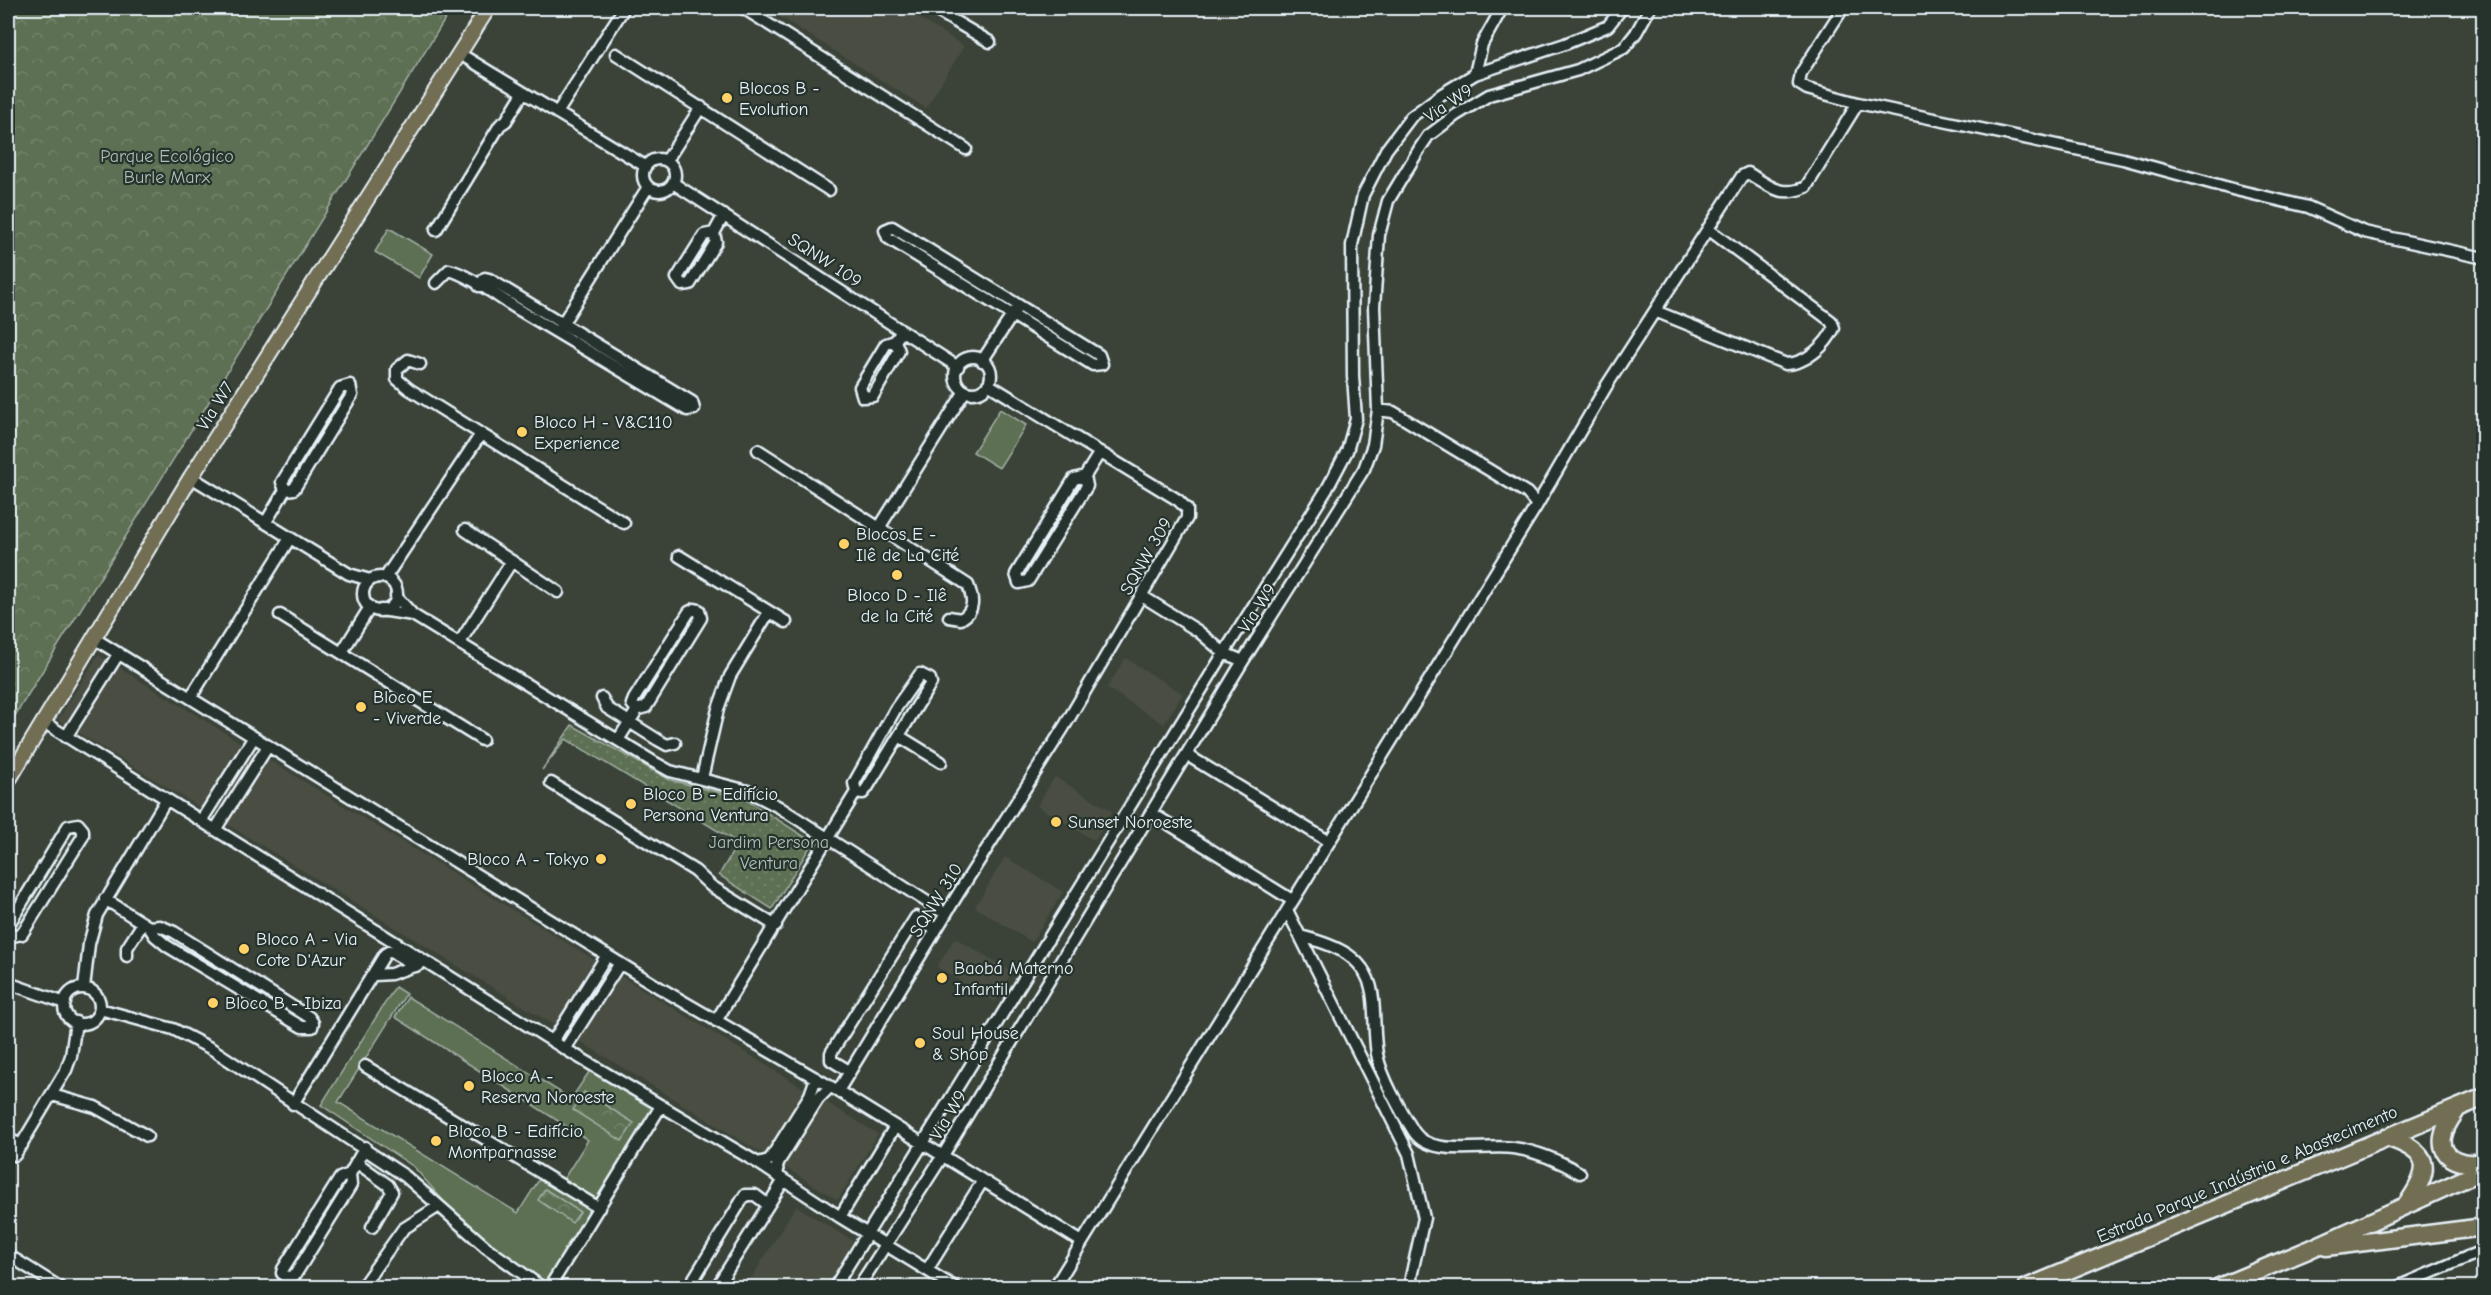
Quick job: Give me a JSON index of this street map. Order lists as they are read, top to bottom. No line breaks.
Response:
{"streets":{"highway":["Estrada Parque Indústria e Abastecimento"],"main road":["Via W7"],"street":["Via W9","SQNW 109","SQNW 309","SQNW 310"]},"crossings":[["SQNW 109","SQNW 309"],["SQNW 309","SQNW 310"]],"parks":["Parque Ecológico Burle Marx","Jardim Persona Ventura"],"places":["Blocos B - Evolution","Bloco H - V&C110 Experience","Blocos E - Ilê de La Cité","Bloco D - Ilê de la Cité","Bloco E - Viverde","Bloco B - Edifício Persona Ventura","Sunset Noroeste","Bloco A - Tokyo","Bloco A - Via Cote D'Azur","Baobá Materno Infantil","Bloco B - Ibiza","Soul House & Shop","Bloco A - Reserva Noroeste","Bloco B - Edifício Montparnasse"]}
